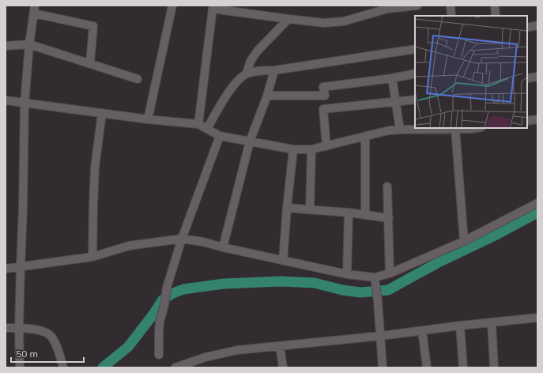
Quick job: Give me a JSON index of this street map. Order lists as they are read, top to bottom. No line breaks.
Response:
{"scale_bar":"50 m"}
